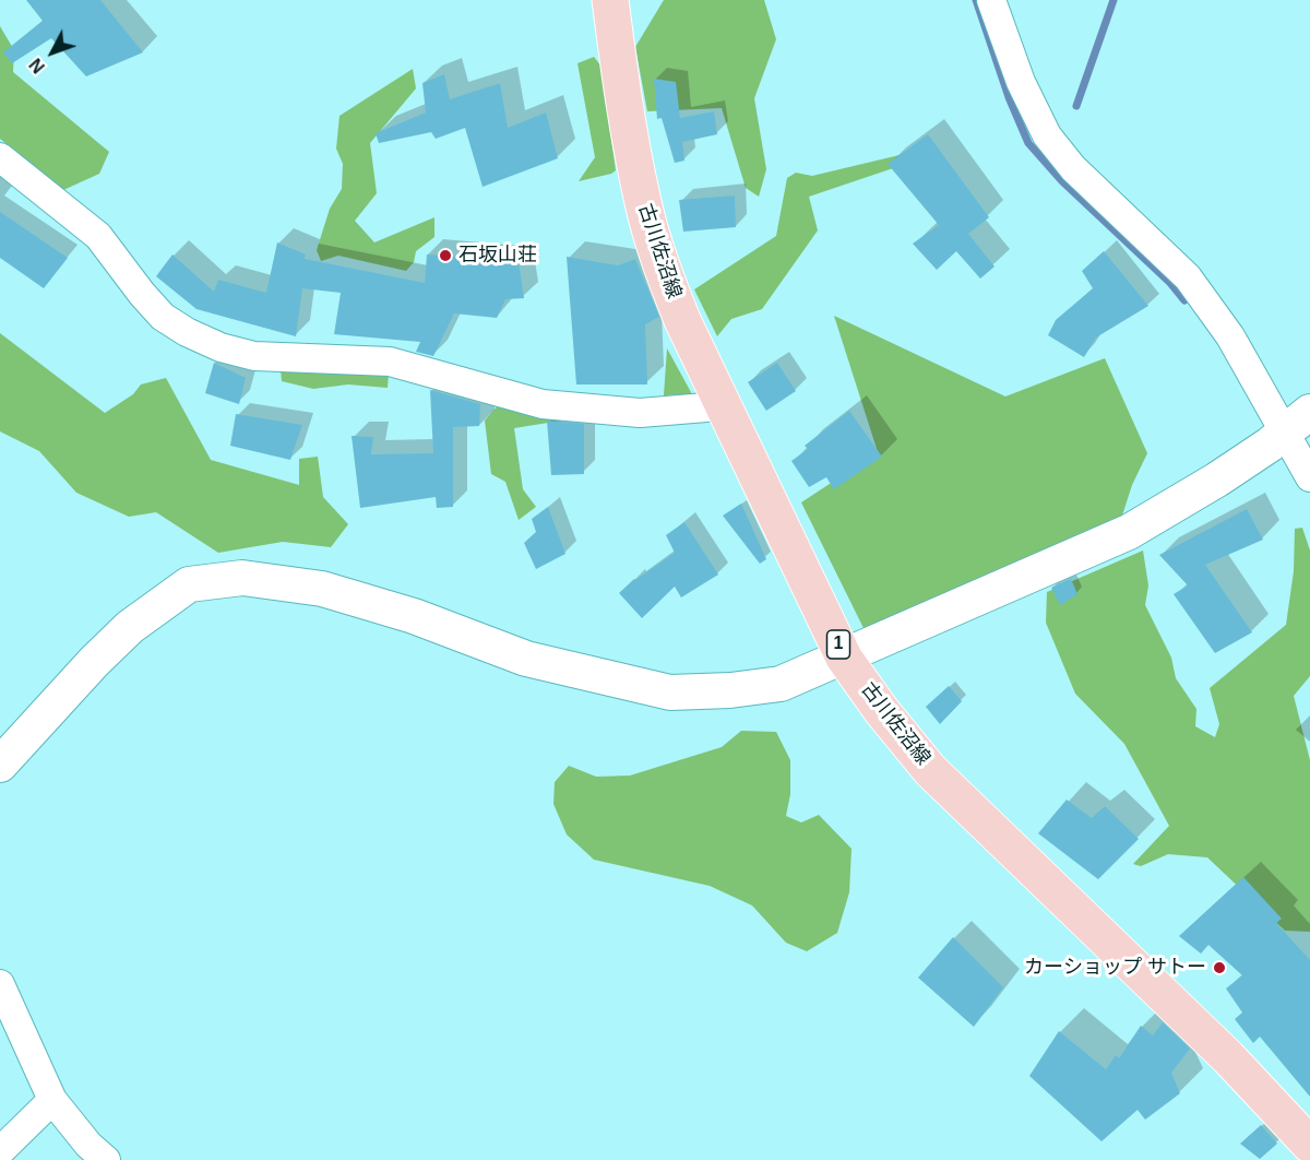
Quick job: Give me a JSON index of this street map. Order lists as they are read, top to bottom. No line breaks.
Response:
{"streets":{"main road":["古川佐沼線","1"]},"places":["石坂山荘","カーショップ サトー"],"north":"bottom left"}
